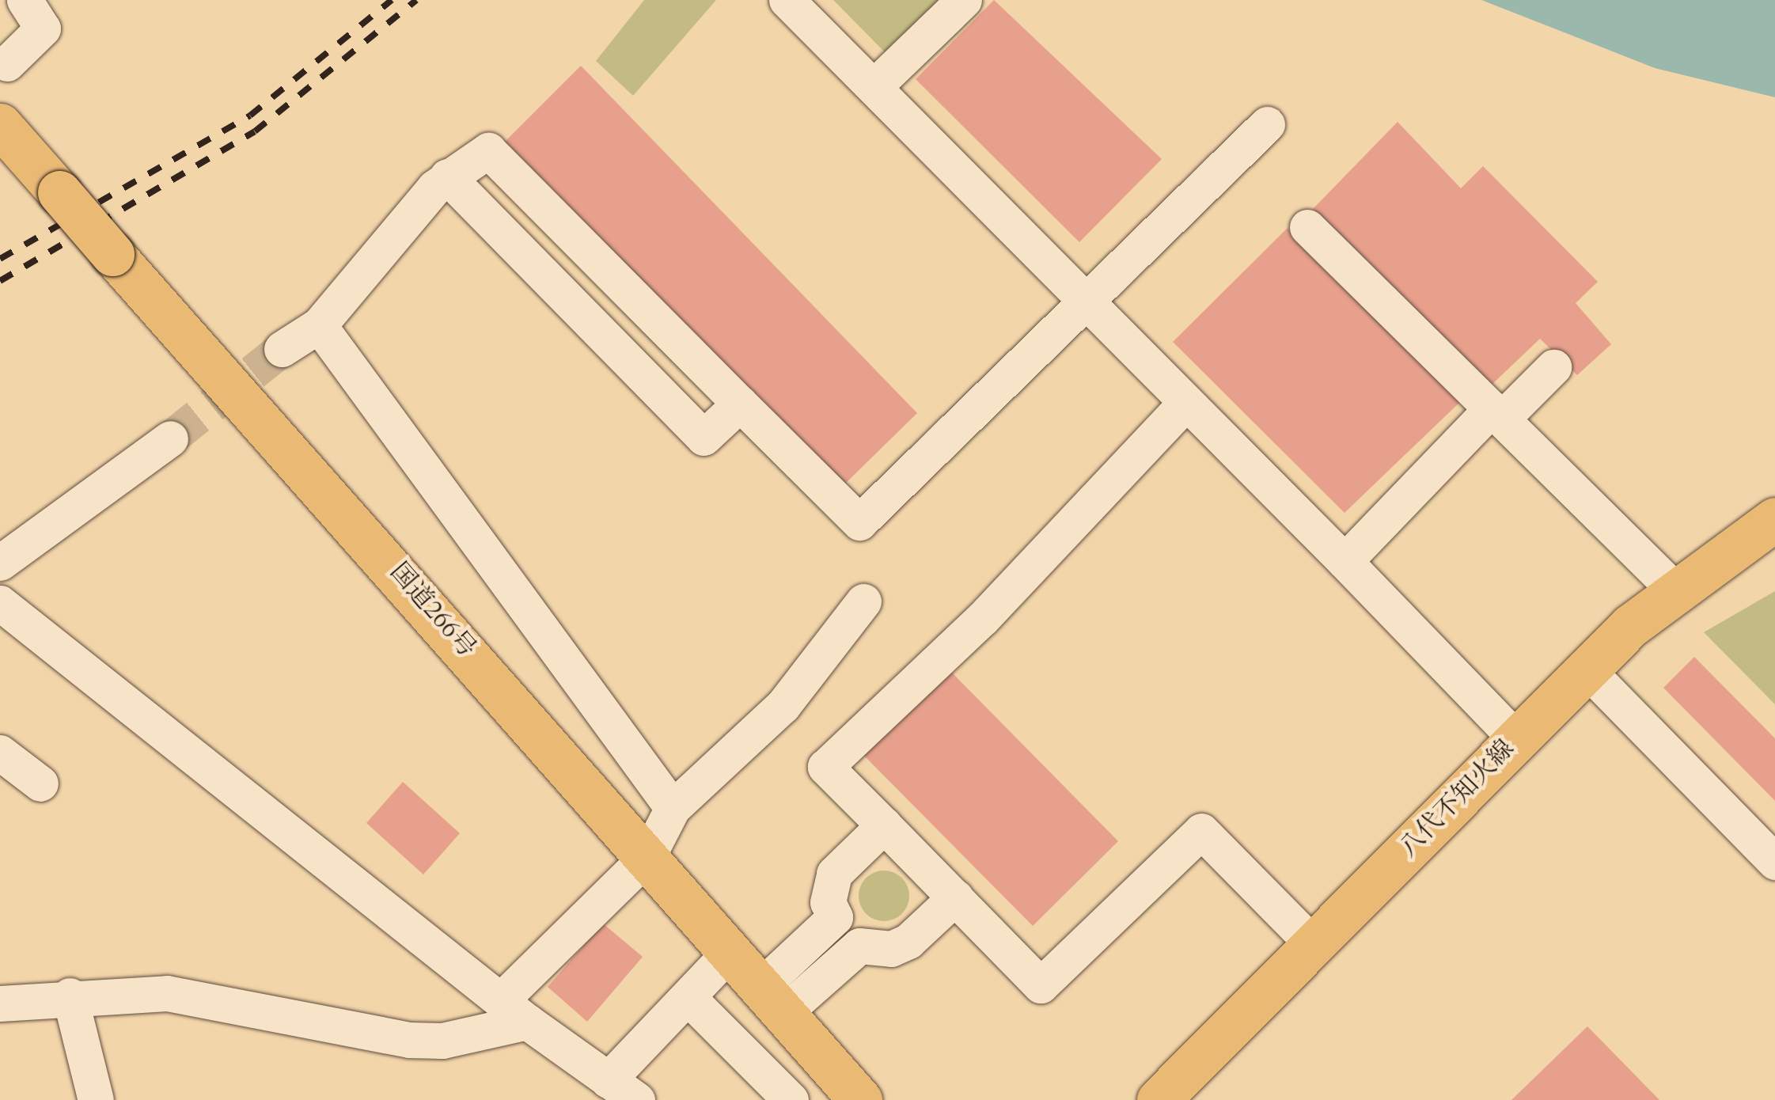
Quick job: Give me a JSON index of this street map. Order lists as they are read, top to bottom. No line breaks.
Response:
{"streets":{"main road":["国道266号","八代不知火線"]}}
